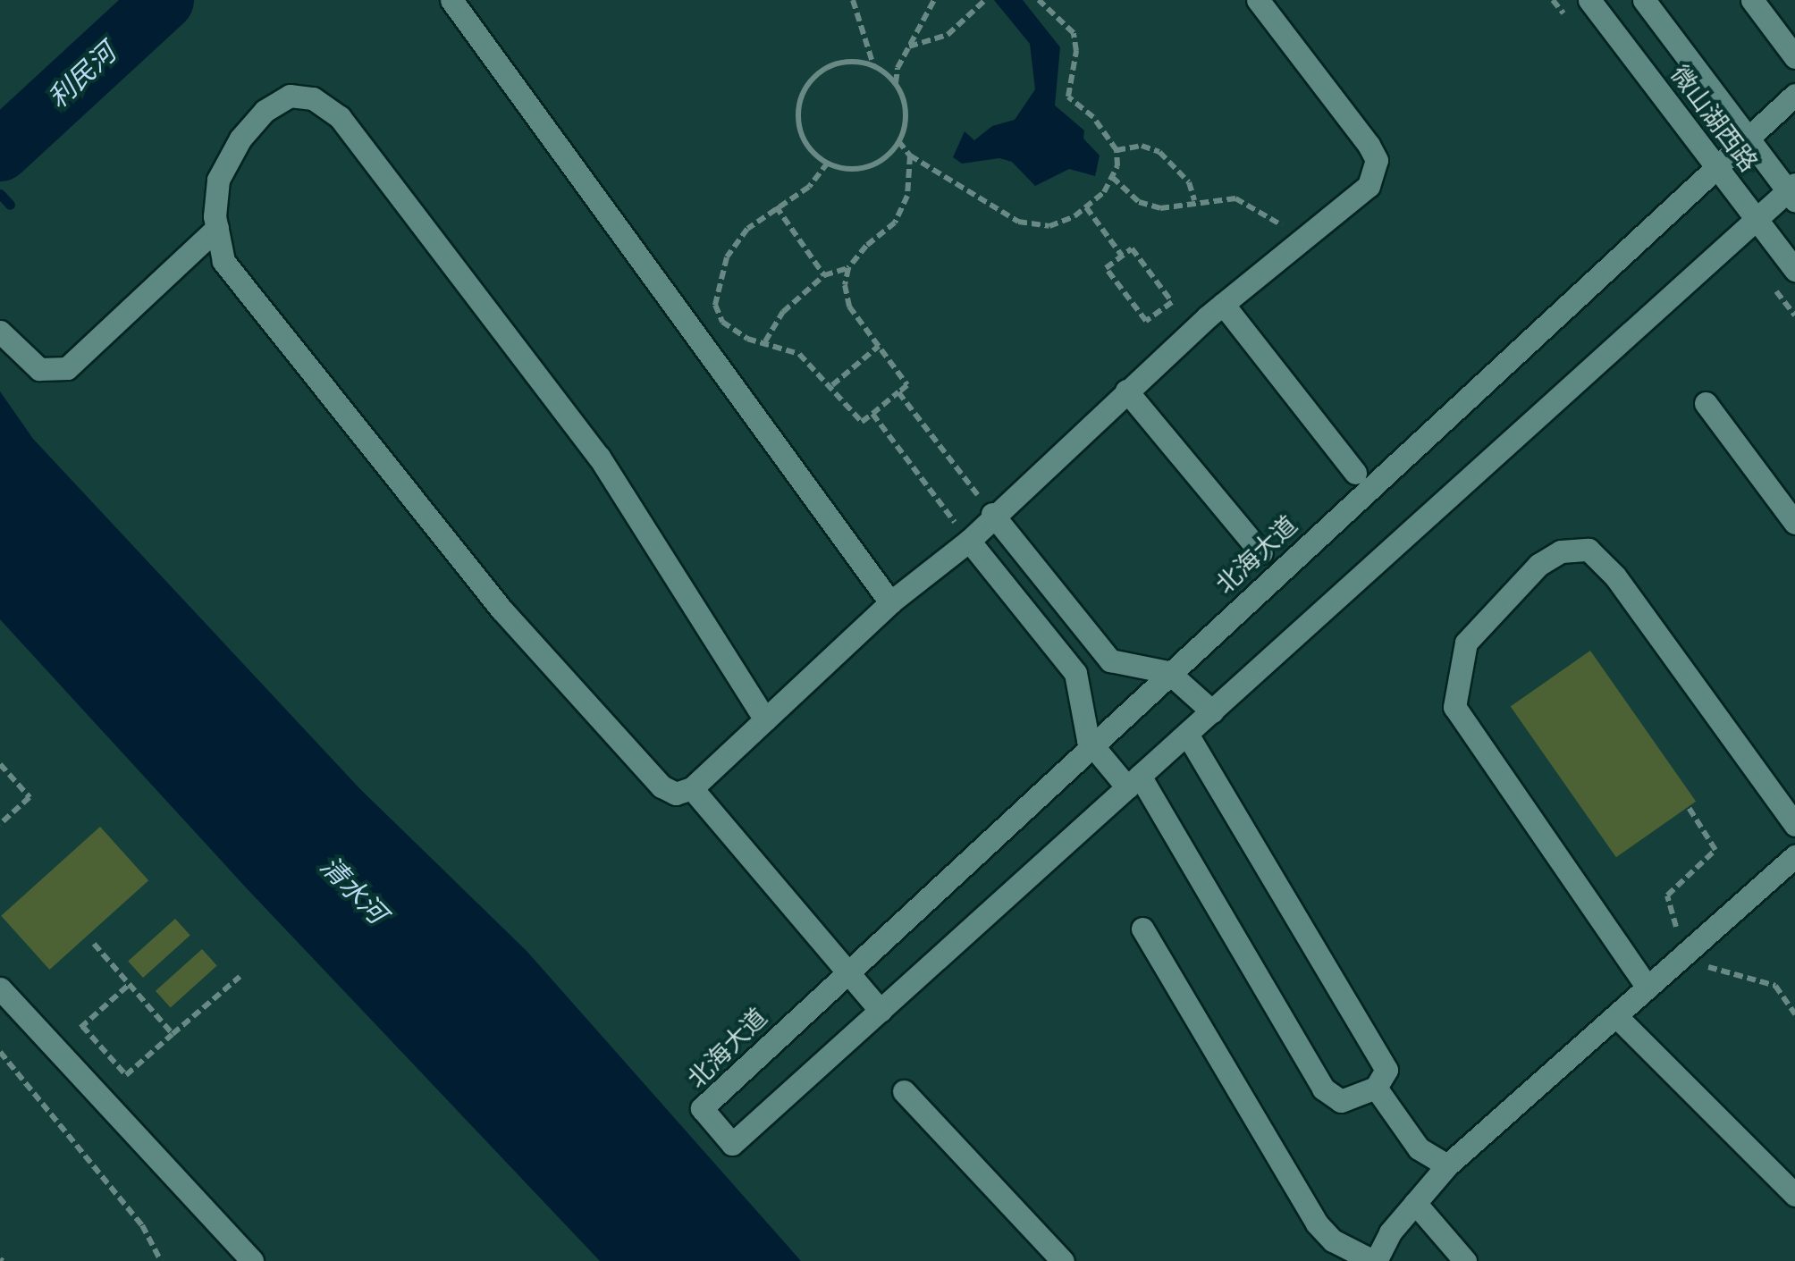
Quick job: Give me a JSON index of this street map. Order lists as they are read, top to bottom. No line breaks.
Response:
{"streets":{"street":["微山湖西路","北海大道"]},"crossings":[["微山湖西路","北海大道"]],"water":["利民河","清水河"]}
